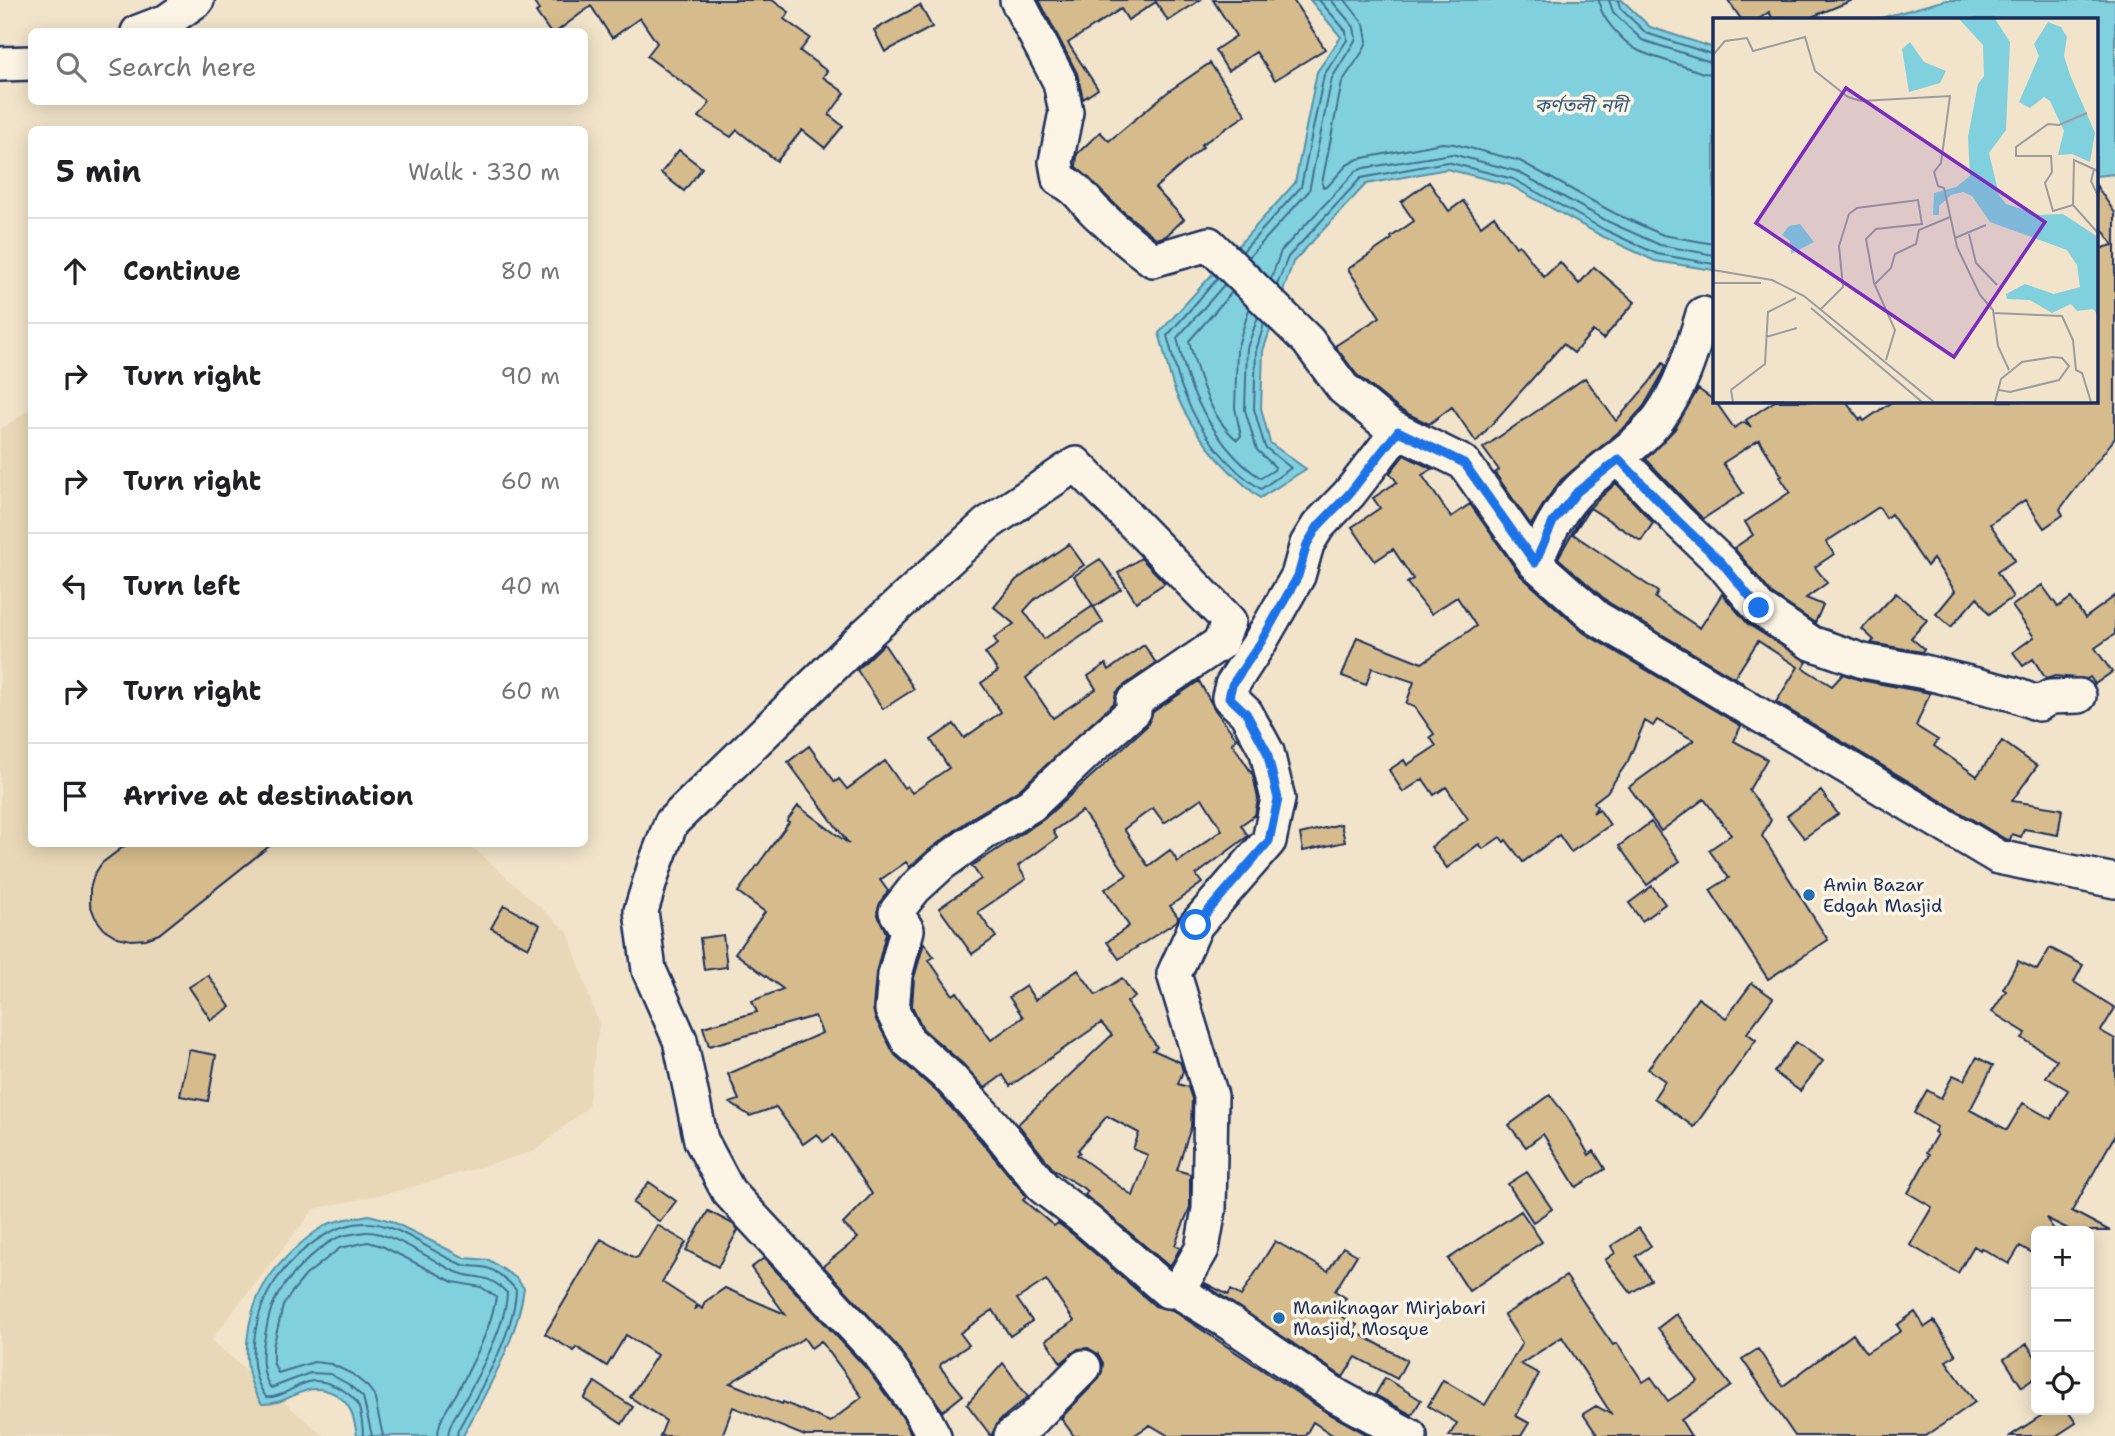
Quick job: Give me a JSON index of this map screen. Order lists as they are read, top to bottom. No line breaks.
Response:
{"water":["কর্ণতলী নদী"],"places":["Amin Bazar Edgah Masjid","Maniknagar Mirjabari Masjid, Mosque"],"page":{"search":"Search here","heading":["5 min","Walk · 330 m"],"list":[["Continue","80 m"],["Turn right","90 m"],["Turn right","60 m"],["Turn left","40 m"],["Turn right","60 m"],"Arrive at destination"],"map_buttons":["+","−"]}}
